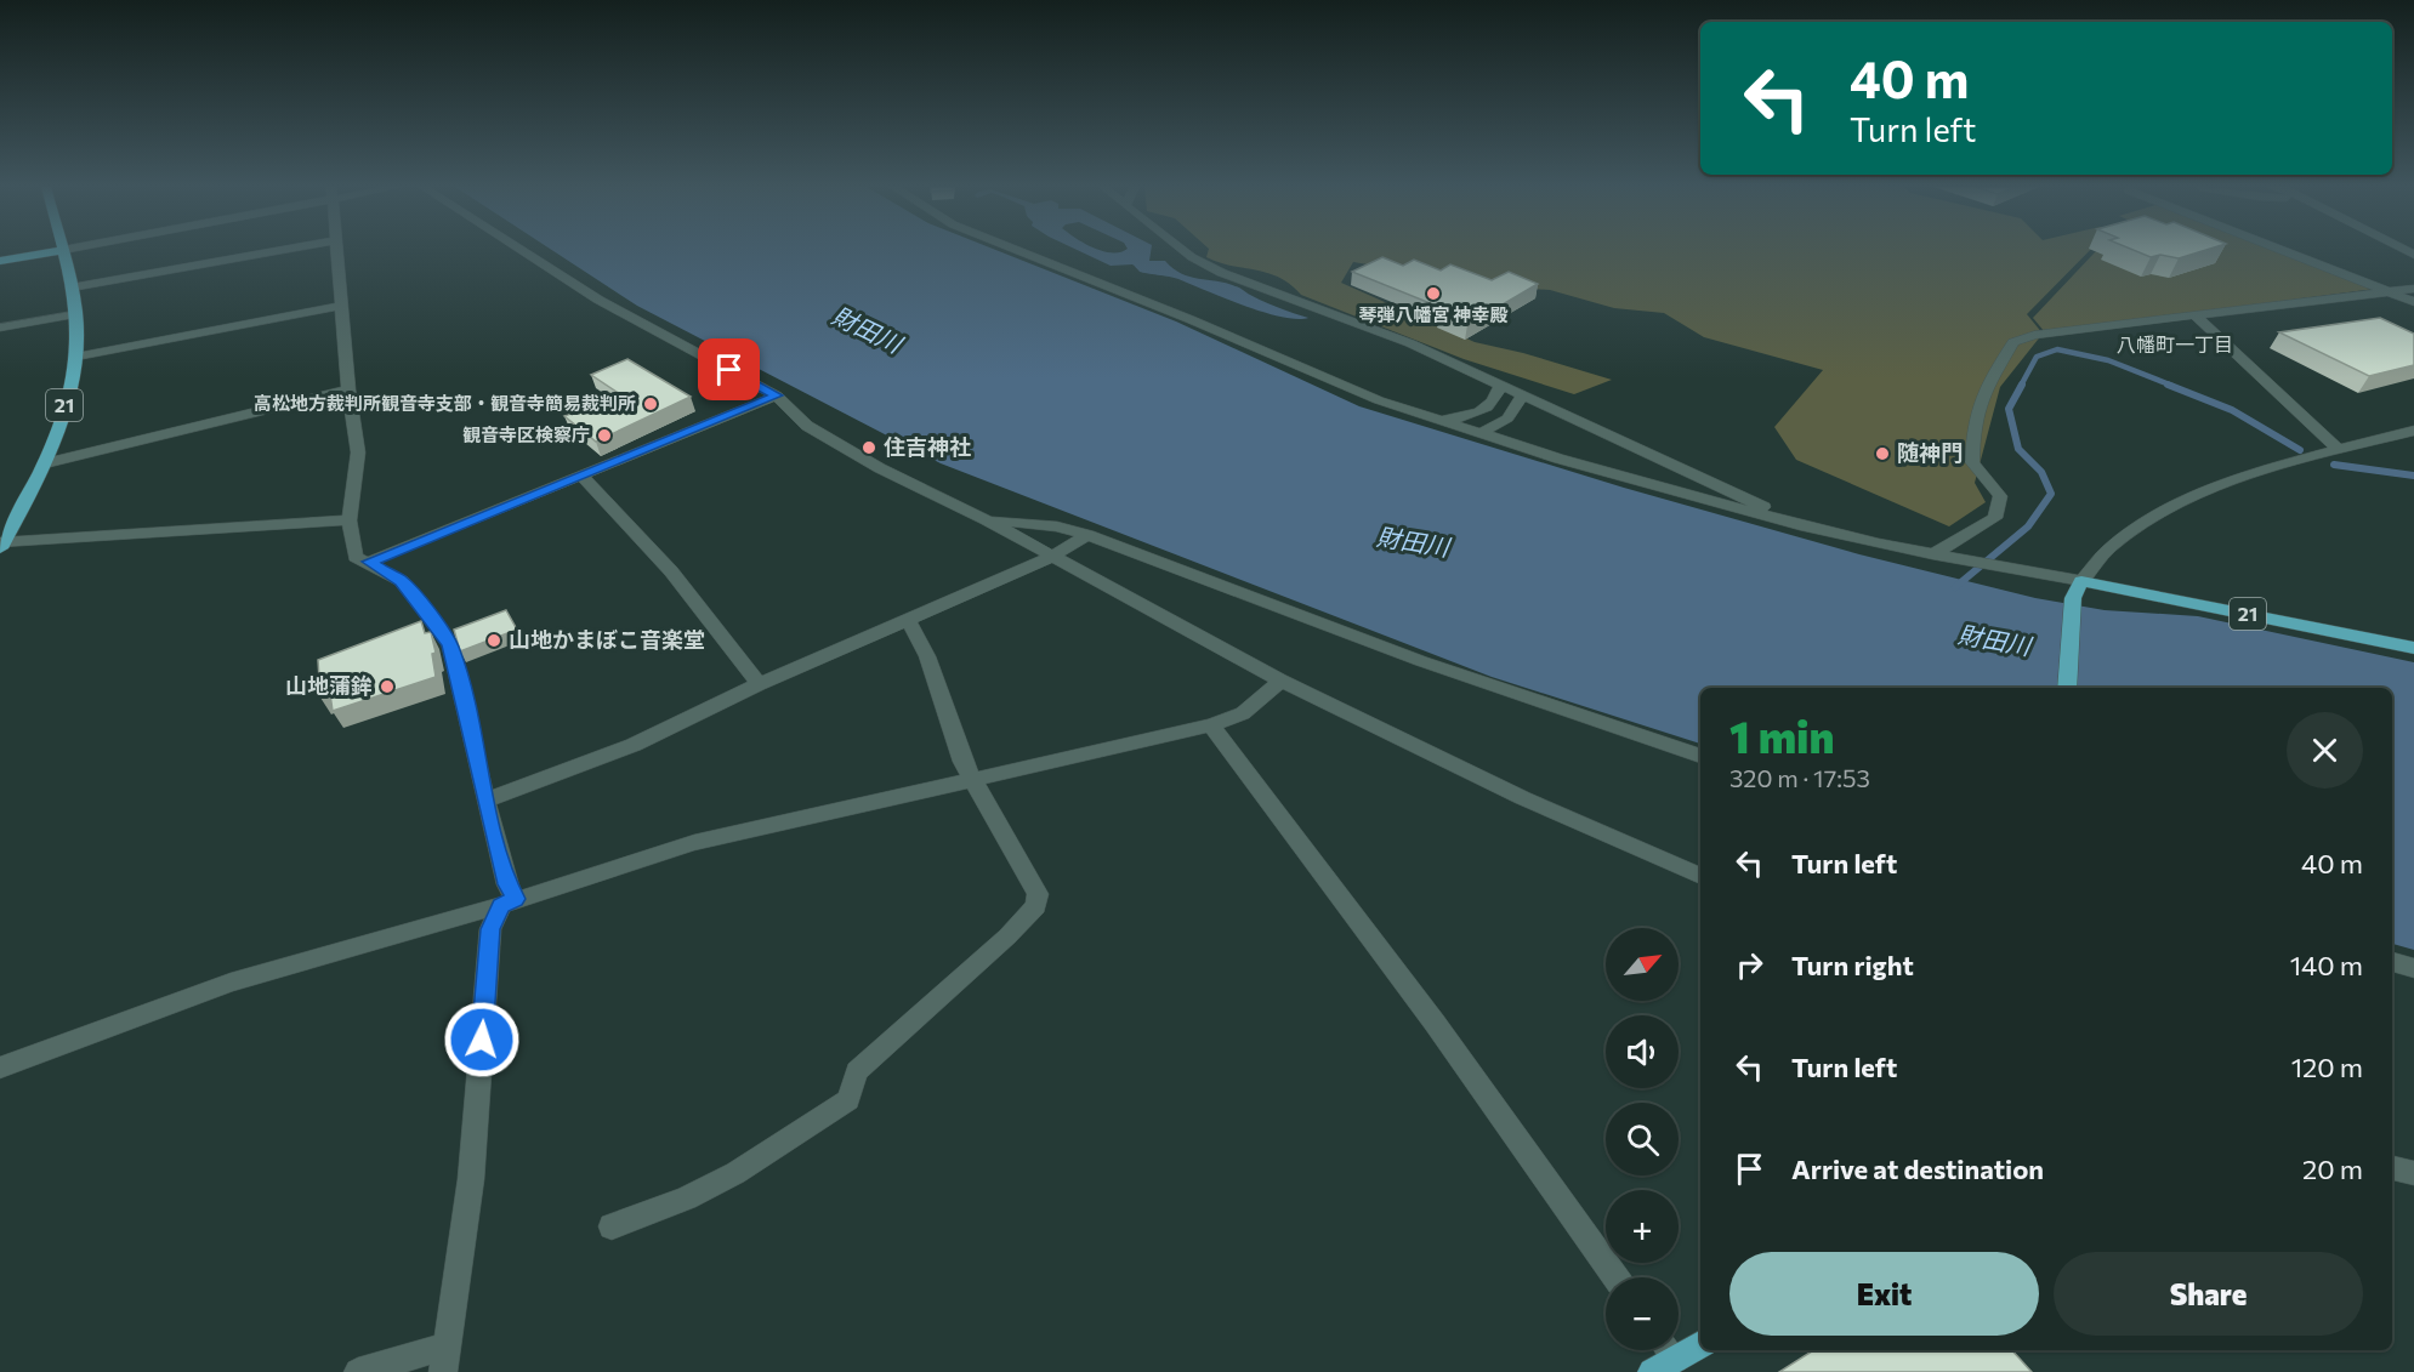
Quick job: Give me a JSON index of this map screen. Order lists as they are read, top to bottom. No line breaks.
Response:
{"streets":{"main road":["21"]},"districts":["八幡町一丁目"],"water":["財田川"],"places":["琴弾八幡宮 神幸殿","高松地方裁判所観音寺支部・観音寺簡易裁判所","観音寺区検察庁","住吉神社","随神門","山地かまぼこ音楽堂","山地蒲鉾"],"north":"top right","page":{"turn":["40 m","Turn left"],"heading":["1 min","320 m · 17:53"],"list":[{"name":"Turn left","value":"40 m"},{"name":"Turn right","value":"140 m"},{"name":"Turn left","value":"120 m"},{"name":"Arrive at destination","value":"20 m"}],"map_buttons":["+","−"],"buttons":["Exit","Share"]}}
